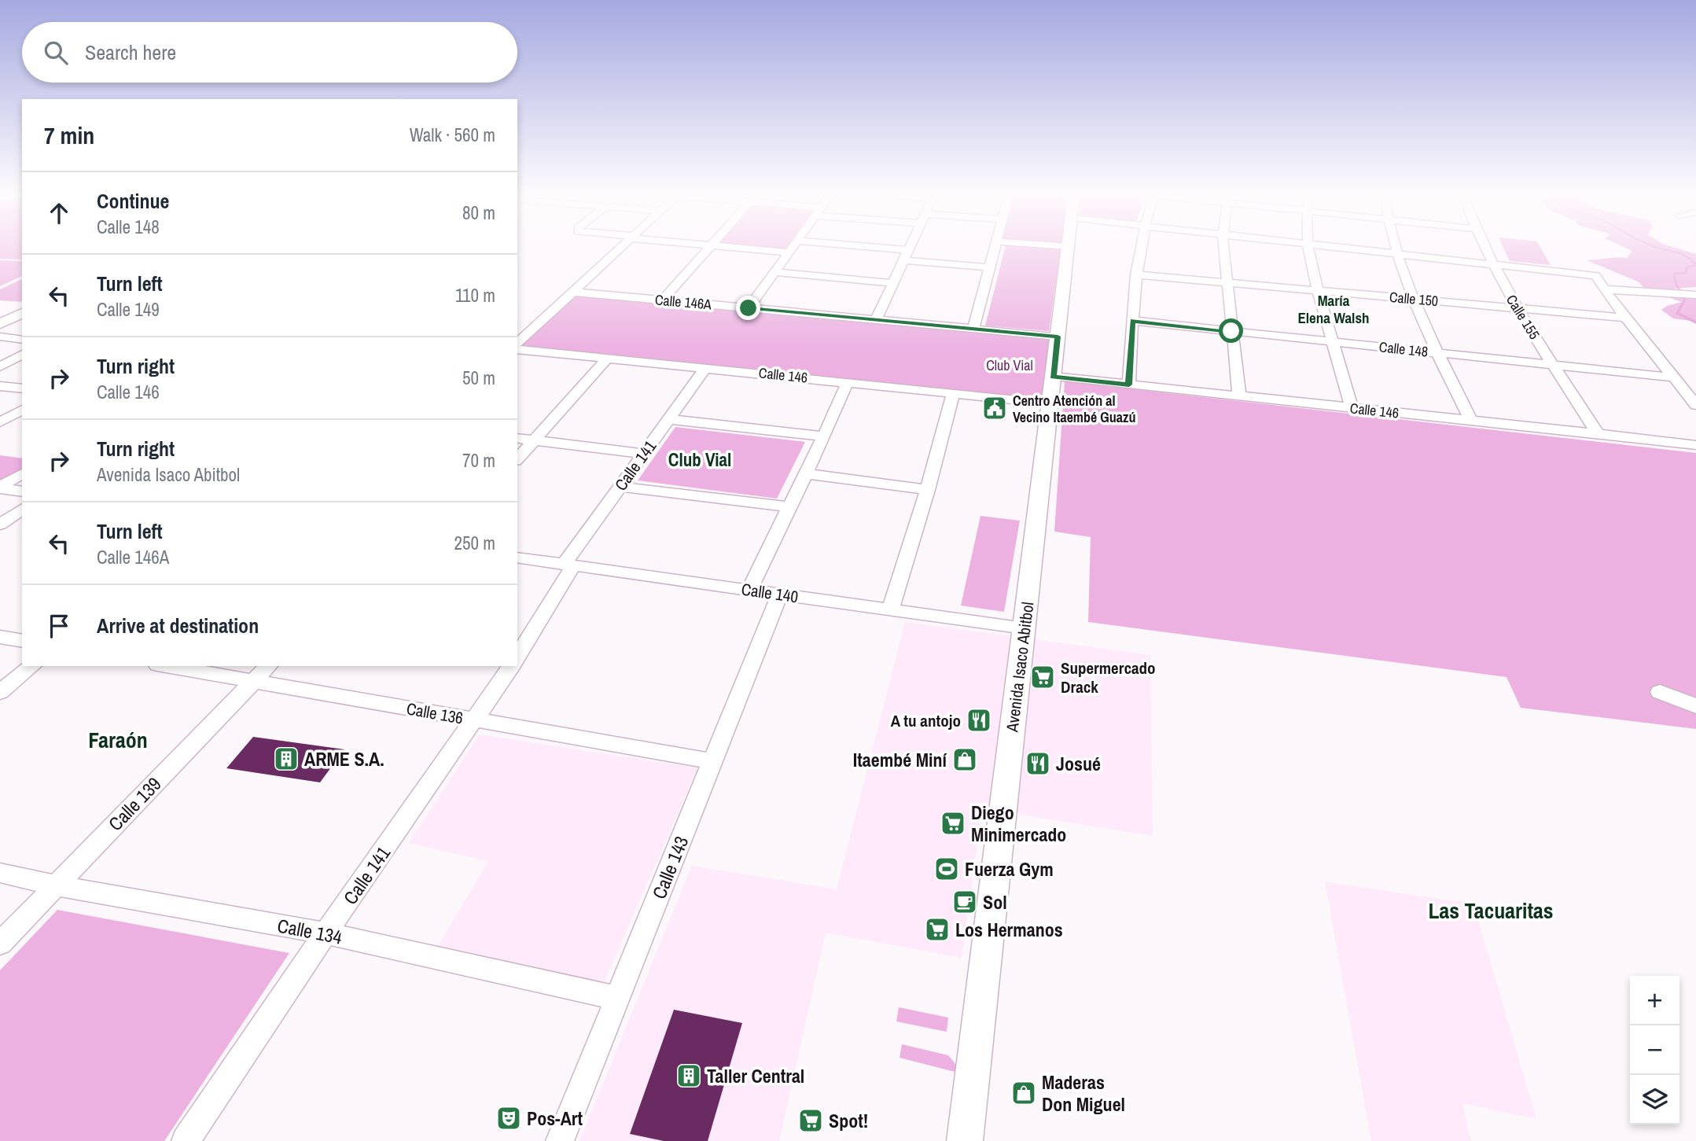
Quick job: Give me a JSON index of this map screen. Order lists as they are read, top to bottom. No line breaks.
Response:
{"streets":{"main road":["Avenida Isaco Abitbol"],"street":["Calle 150","Calle 146A","Calle 155","Calle 148","Calle 146","Calle 141","Calle 140","Calle 136","Calle 139","Calle 143","Calle 134"]},"crossings":[["Calle 150","Calle 155"],["Calle 146A","Avenida Isaco Abitbol"],["Calle 155","Calle 148"],["Calle 155","Calle 146"],["Calle 146","Calle 141"],["Calle 146","Avenida Isaco Abitbol"],["Calle 141","Calle 140"],["Calle 141","Calle 136"],["Calle 141","Calle 134"],["Calle 140","Avenida Isaco Abitbol"],["Calle 140","Calle 143"],["Calle 136","Calle 139"],["Calle 136","Calle 143"],["Calle 139","Calle 134"],["Calle 143","Calle 134"]],"districts":["María Elena Walsh","Club Vial","Faraón","Las Tacuaritas"],"parks":["Club Vial"],"places":{"public building":["Centro Atención al Vecino Itaembé Guazú"],"supermarket":["Supermercado Drack","Diego Minimercado","Los Hermanos","Spot!"],"restaurant":["A tu antojo","Josué"],"building":["ARME S.A.","Taller Central"],"shop":["Itaembé Miní","Maderas Don Miguel"],"sports":["Fuerza Gym"],"cafe":["Sol"],"theatre":["Pos-Art"]},"page":{"search":"Search here","heading":["7 min","Walk · 560 m"],"list":[["Continue","Calle 148","80 m"],["Turn left","Calle 149","110 m"],["Turn right","Calle 146","50 m"],["Turn right","Avenida Isaco Abitbol","70 m"],["Turn left","Calle 146A","250 m"],"Arrive at destination"],"map_buttons":["+","−"]}}
